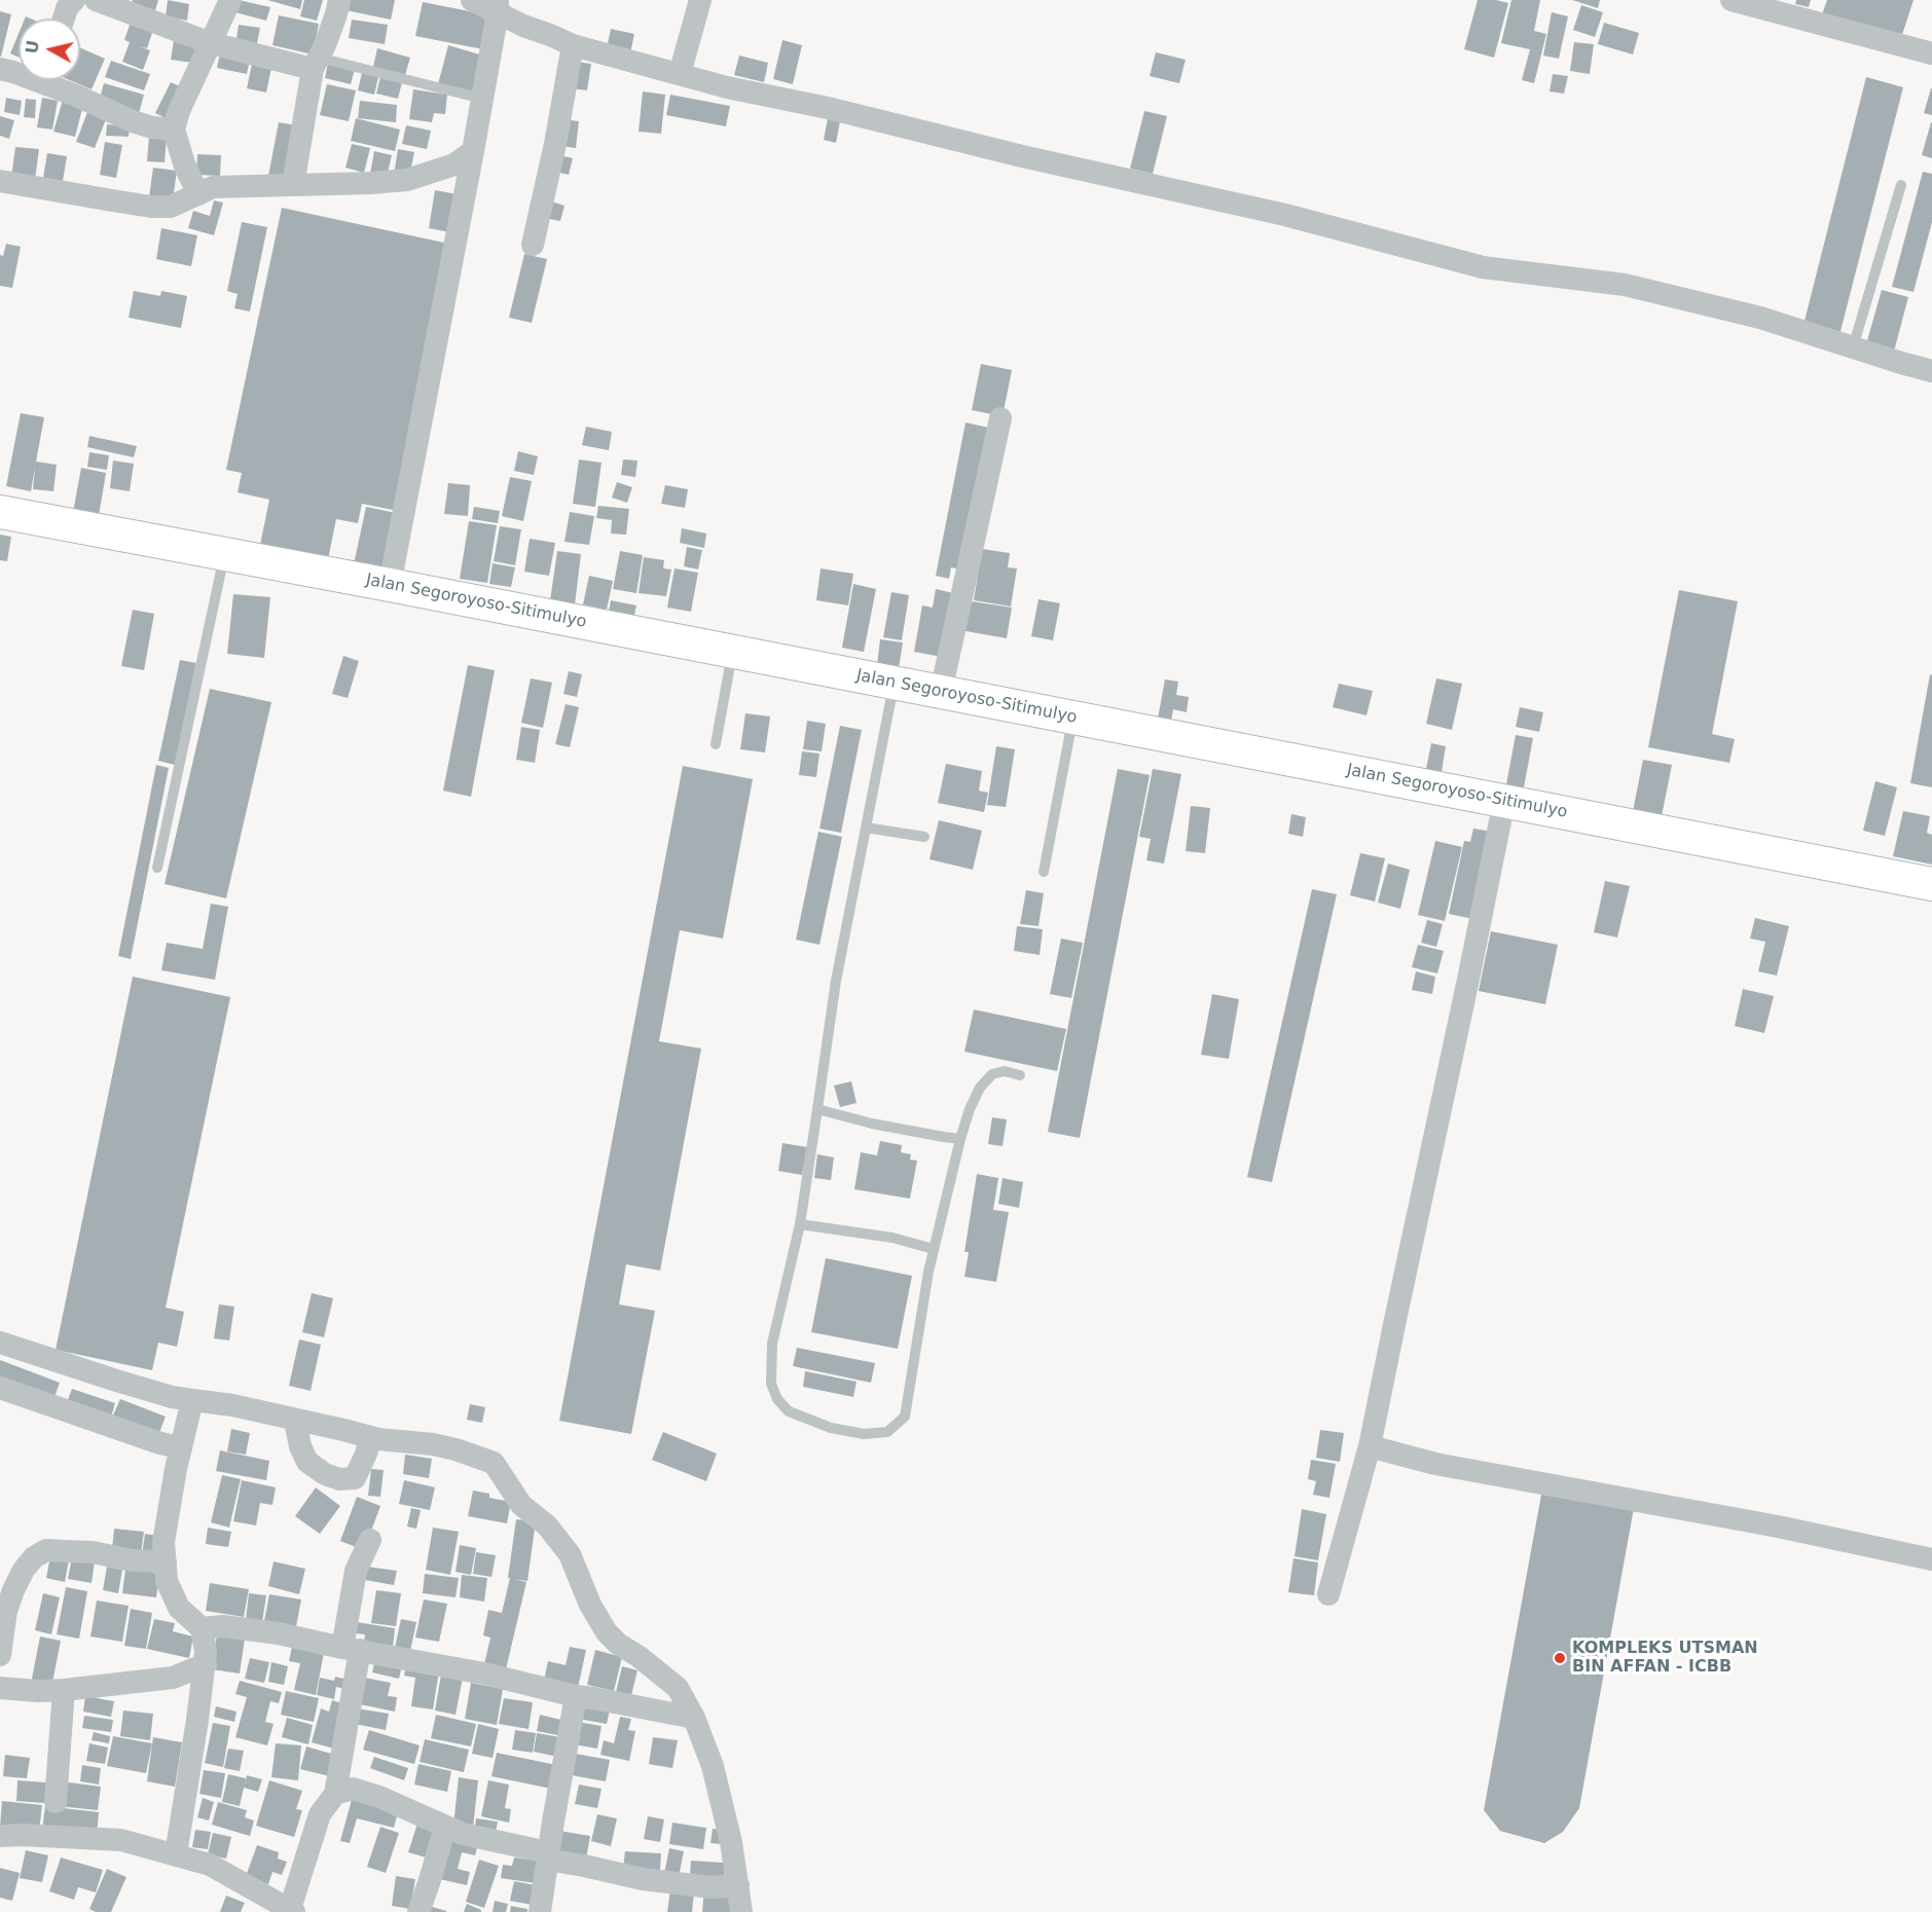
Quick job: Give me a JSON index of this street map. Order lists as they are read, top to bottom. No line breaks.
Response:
{"streets":{"main road":["Jalan Segoroyoso-Sitimulyo"]},"places":["KOMPLEKS UTSMAN BIN AFFAN - ICBB"],"north":"left"}
